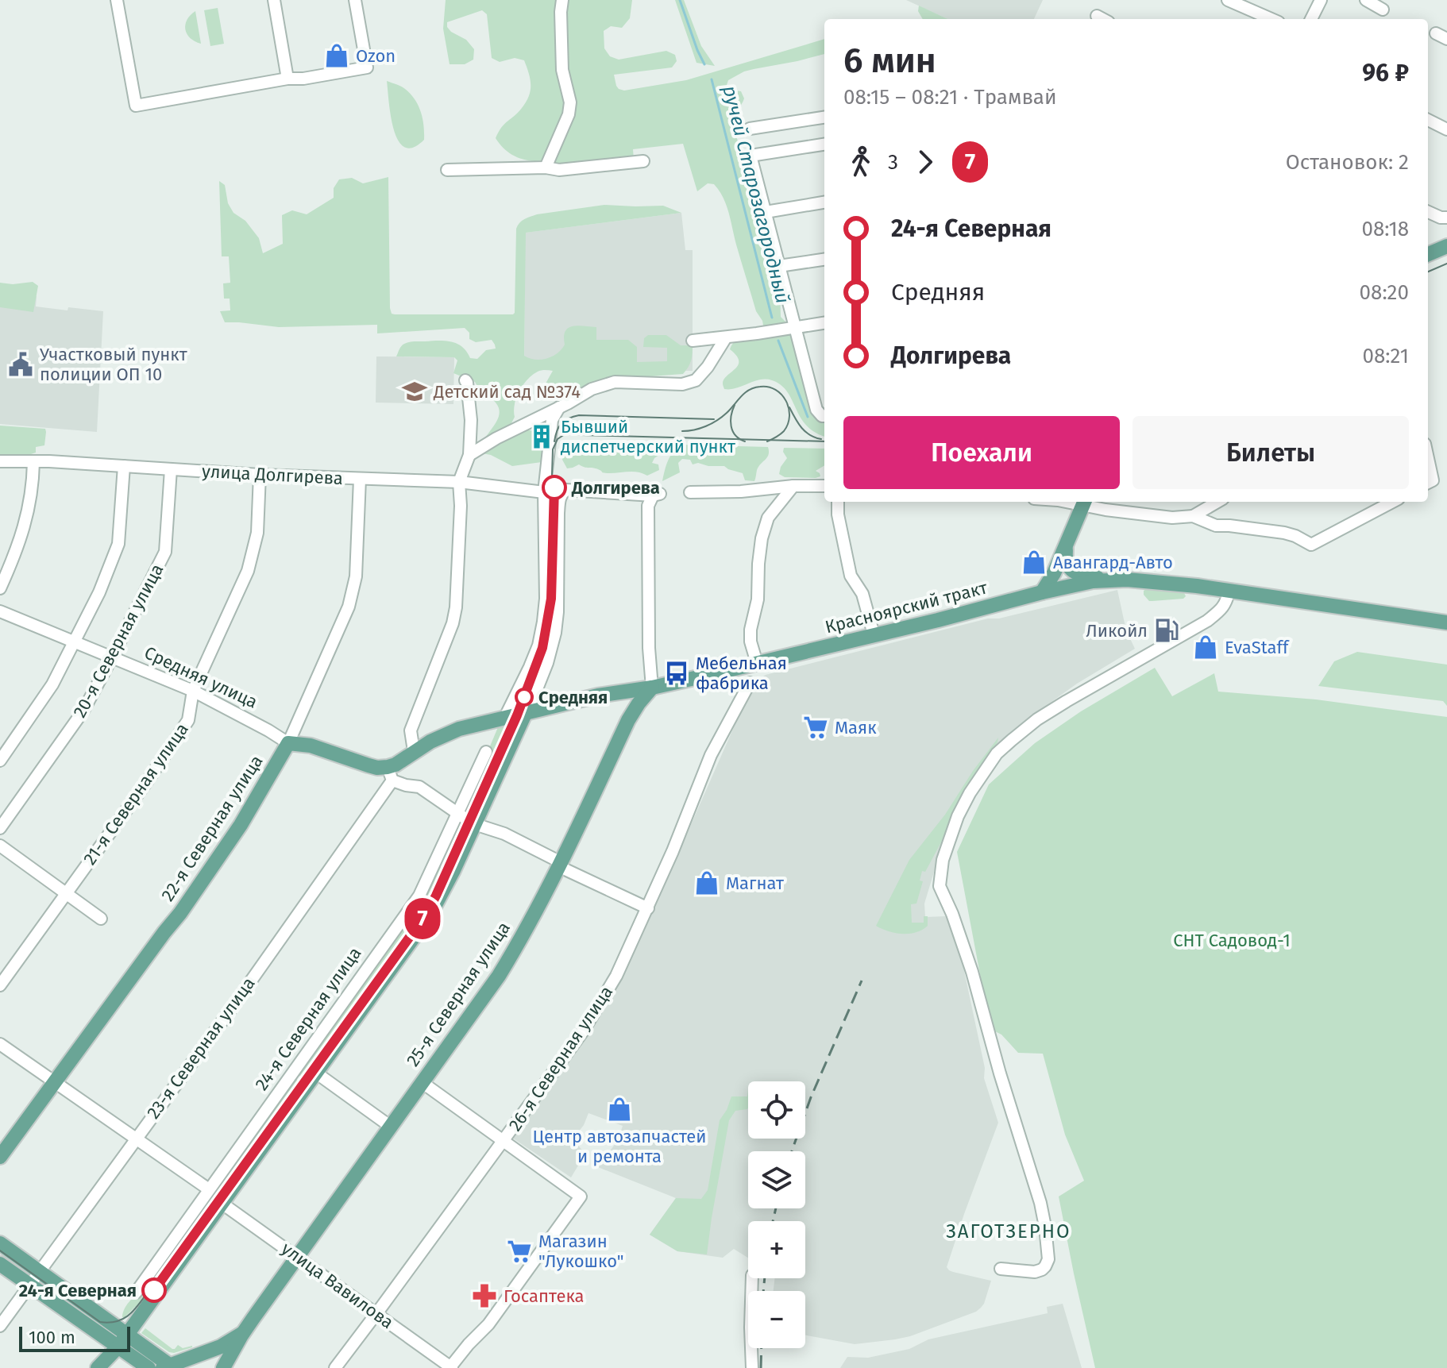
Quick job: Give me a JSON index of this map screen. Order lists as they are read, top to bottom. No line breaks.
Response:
{"streets":{"main road":["Красноярский тракт","Средняя улица","22-я Северная улица","25-я Северная улица"],"street":["улица Долгирева","20-я Северная улица","21-я Северная улица","24-я Северная улица","23-я Северная улица","26-я Северная улица","улица Вавилова"]},"crossings":[["улица Долгирева","20-я Северная улица"],["улица Долгирева","21-я Северная улица"],["улица Долгирева","22-я Северная улица"],["Красноярский тракт","Средняя улица"],["Красноярский тракт","25-я Северная улица"],["Красноярский тракт","23-я Северная улица"],["20-я Северная улица","Средняя улица"],["Средняя улица","21-я Северная улица"],["Средняя улица","22-я Северная улица"],["Средняя улица","25-я Северная улица"],["Средняя улица","24-я Северная улица"],["Средняя улица","23-я Северная улица"],["Средняя улица","26-я Северная улица"],["25-я Северная улица","улица Вавилова"],["26-я Северная улица","улица Вавилова"]],"districts":["ЗАГОТЗЕРНО"],"water":["ручей Старозагородный"],"parks":["СНТ Садовод-1"],"places":{"shop":["Ozon","Авангард-Авто","EvaStaff","Магнат","Центр автозапчастей и ремонта"],"public building":["Участковый пункт полиции ОП 10"],"school or university":["Детский сад №374"],"building":["Бывший диспетчерский пункт"],"other":["Долгирева","Средняя","24-я Северная"],"fuel station":["Ликойл"],"bus stop":["Мебельная фабрика"],"supermarket":["Маяк","Магазин \"Лукошко\""],"pharmacy":["Госаптека"]},"lines":["tram line 7"],"scale_bar":"100 m","page":{"on_map":"7","heading":["6 мин","08:15 – 08:21 · Трамвай","96 ₽"],"legs":["3","7","Остановок: 2"],"list":[{"name":"24-я Северная","value":"08:18"},{"name":"Средняя","value":"08:20"},{"name":"Долгирева","value":"08:21"}],"buttons":["Поехали","Билеты"],"map_buttons":["+","−"],"scale":"100 m"}}
